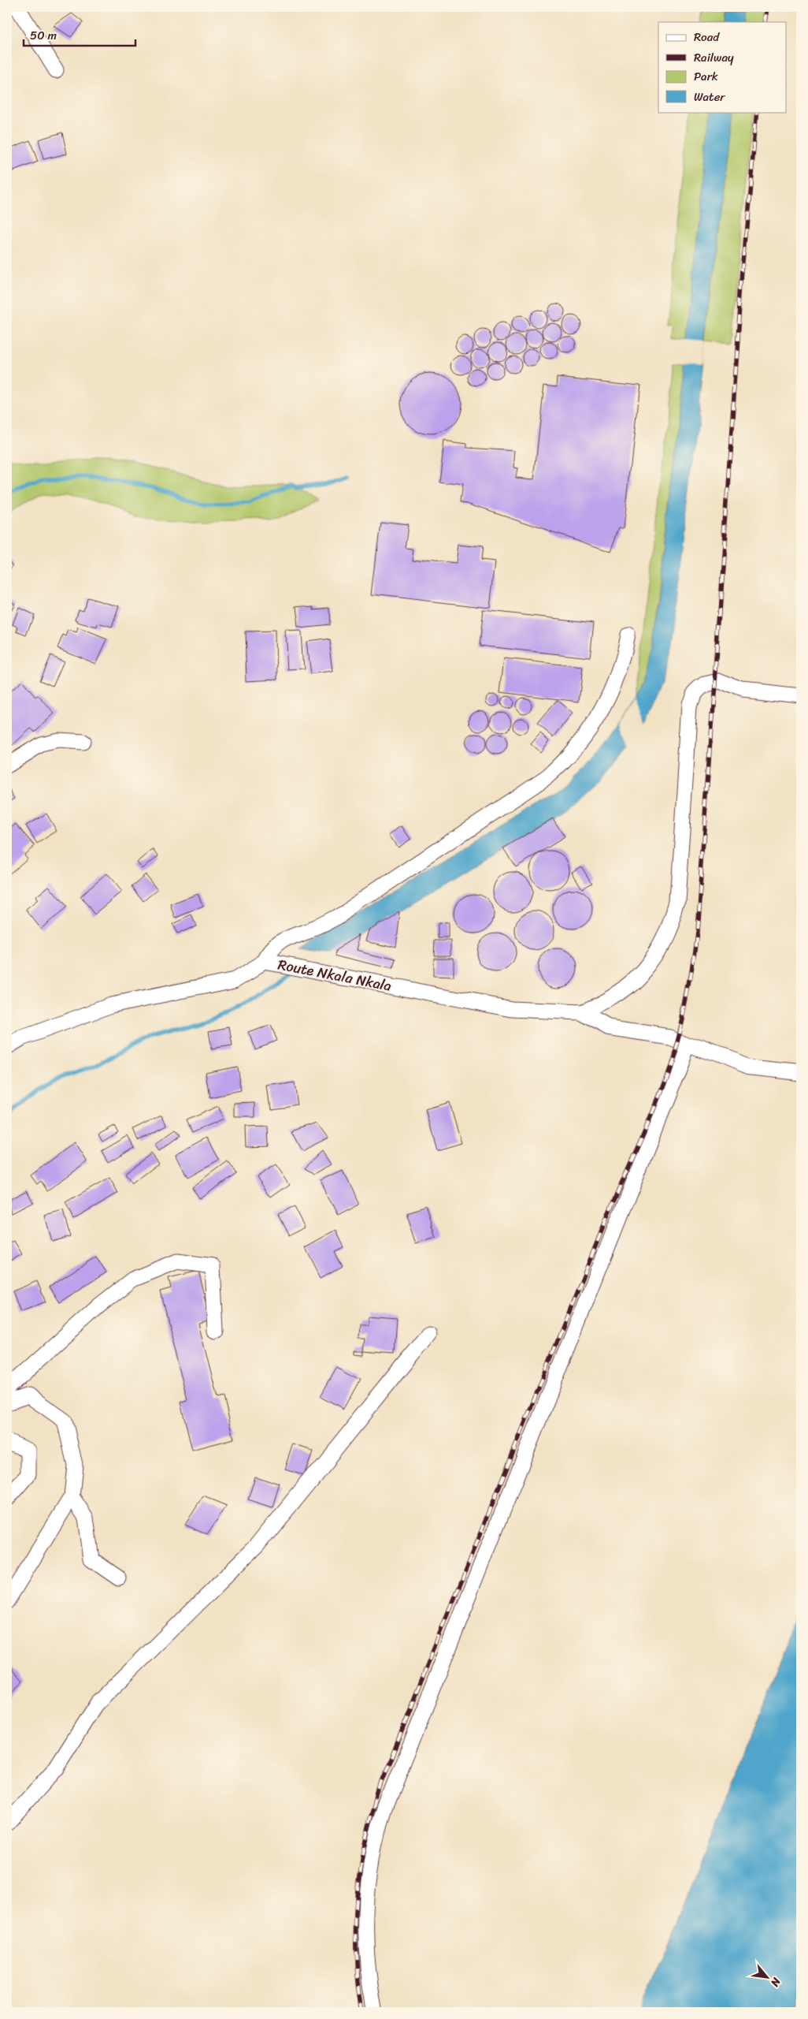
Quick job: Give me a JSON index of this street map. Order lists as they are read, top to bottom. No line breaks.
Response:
{"streets":{"street":["Route Nkala Nkala"]},"legend":["Road","Railway","Park","Water"],"scale_bar":"50 m","north":"bottom right"}
